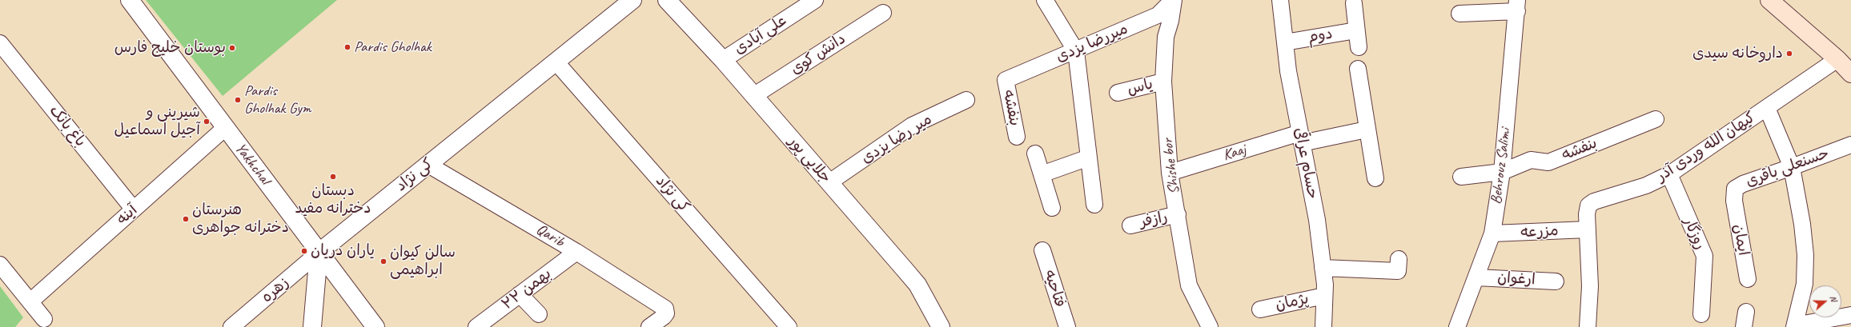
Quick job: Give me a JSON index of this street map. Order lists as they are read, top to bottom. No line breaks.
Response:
{"streets":{"street":["علی آبادی","دوم","میررضا یزدی","دانش کوی","یاس","بنفشه","باغ بانک","میر رضا یزدی","کیهان الله وردی آذر","Kaaj","جلایی پور","حسام عراقی","Yakhchal","Shishe bor","Behrouz Salimi","حسنعلی باقری","کی نژاد","آینه","رازفر","مزرعه","روزگار","Qarib","ایمان","ارغوان","فتاحیه","۲۲ بهمن","زهره","پژمان"]},"crossings":[["علی آبادی","جلایی پور"],["دوم","حسام عراقی"],["میررضا یزدی","بنفشه"],["میررضا یزدی","Shishe bor"],["دانش کوی","جلایی پور"],["یاس","Shishe bor"],["بنفشه","Behrouz Salimi"],["باغ بانک","آینه"],["میر رضا یزدی","جلایی پور"],["کیهان الله وردی آذر","مزرعه"],["کیهان الله وردی آذر","روزگار"],["Kaaj","حسام عراقی"],["Kaaj","Shishe bor"],["حسام عراقی","پژمان"],["Yakhchal","کی نژاد"],["Yakhchal","آینه"],["Yakhchal","زهره"],["Shishe bor","رازفر"],["Behrouz Salimi","مزرعه"],["Behrouz Salimi","ارغوان"],["حسنعلی باقری","ایمان"],["کی نژاد","Qarib"],["کی نژاد","زهره"],["Qarib","۲۲ بهمن"]],"places":["Pardis Gholhak","بوستان خلیج فارس","داروخانه سیدی","Pardis Gholhak Gym","شیرینی و آجیل اسماعيل","دبستان دخترانه مفید","هنرستان دخترانه جواهری","یاران دریان","سالن کیوان ابراهیمی"],"north":"right"}
